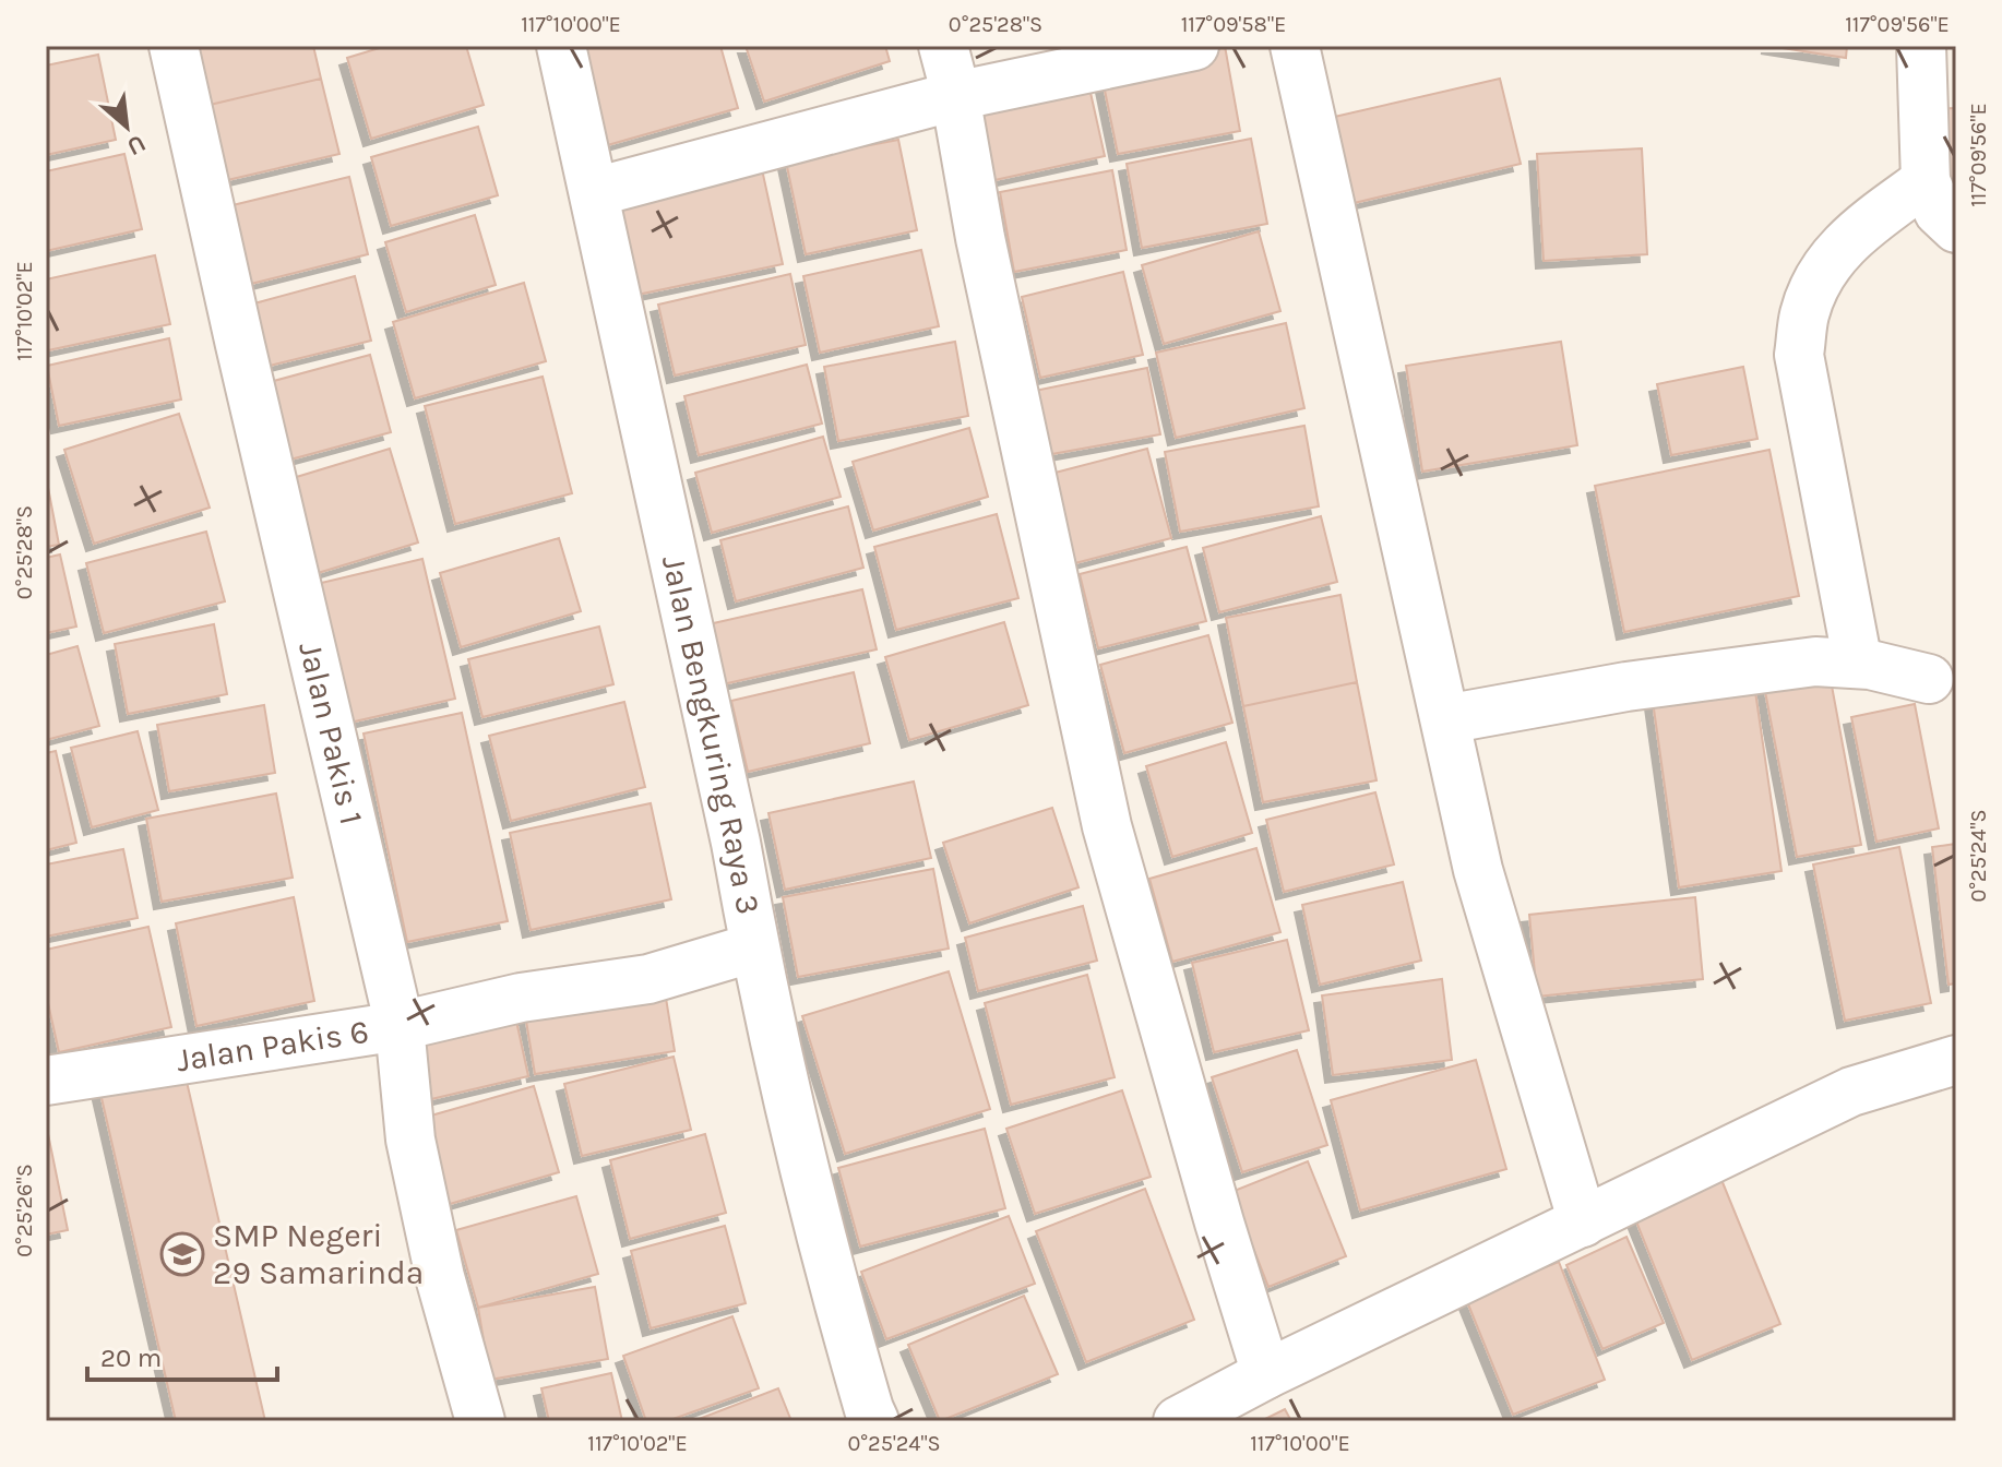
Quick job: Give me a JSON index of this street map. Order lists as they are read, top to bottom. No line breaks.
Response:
{"streets":{"street":["Jalan Pakis 1","Jalan Bengkuring Raya 3","Jalan Pakis 6"]},"crossings":[["Jalan Pakis 1","Jalan Pakis 6"],["Jalan Bengkuring Raya 3","Jalan Pakis 6"]],"places":{"school or university":["SMP Negeri 29 Samarinda"]},"scale_bar":"20 m","north":"bottom right","coordinates":["117°10'00\"E","0°25'28\"S","117°09'58\"E","117°09'56\"E","117°10'02\"E","0°25'24\"S","0°25'26\"S"]}
